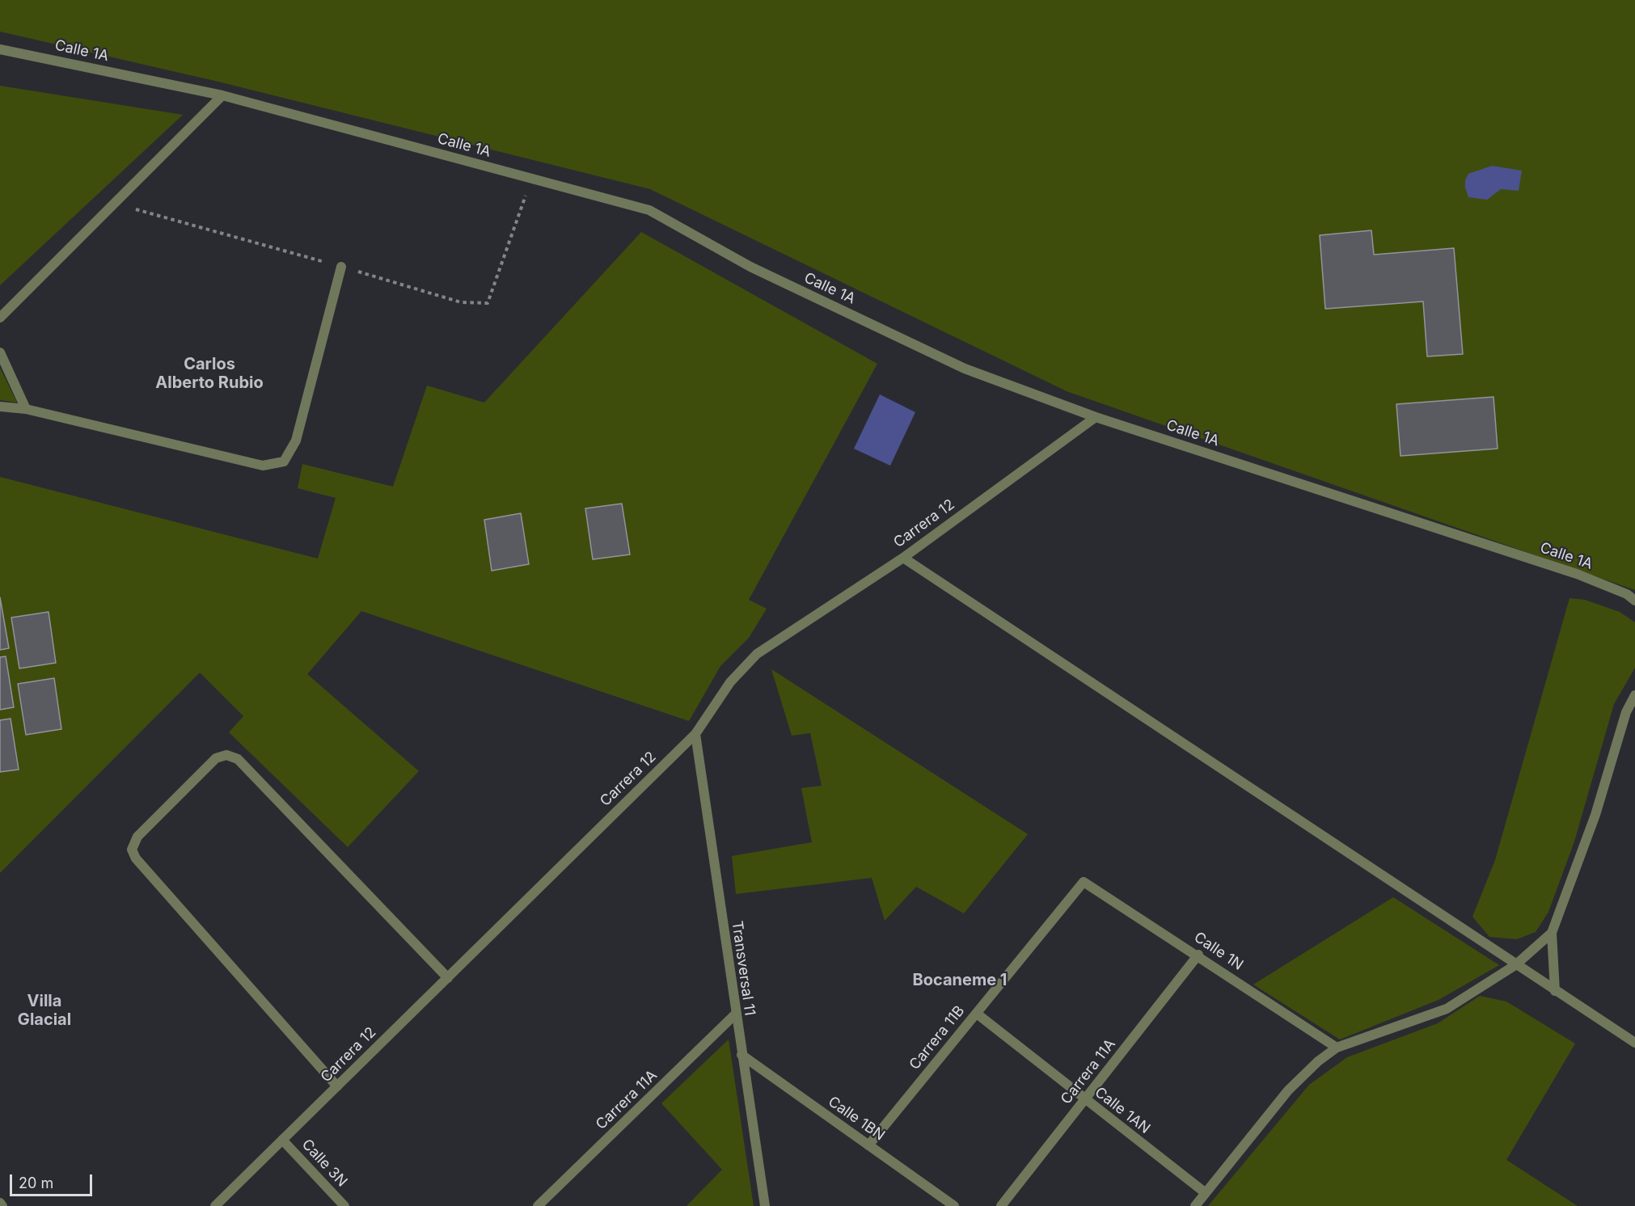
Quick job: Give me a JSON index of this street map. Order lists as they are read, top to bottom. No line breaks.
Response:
{"streets":{"street":["Calle 1A","Carrera 12","Calle 1N","Transversal 11","Carrera 11B","Carrera 11A","Calle 1AN","Calle 1BN","Calle 3N"]},"crossings":[["Calle 1A","Carrera 12"],["Carrera 12","Transversal 11"],["Carrera 12","Calle 3N"],["Calle 1N","Carrera 11B"],["Calle 1N","Carrera 11A"],["Transversal 11","Carrera 11A"],["Transversal 11","Calle 1BN"],["Carrera 11B","Calle 1AN"],["Carrera 11B","Calle 1BN"],["Carrera 11A","Calle 1AN"]],"districts":["Carlos Alberto Rubio","Bocaneme 1","Villa Glacial"],"scale_bar":"20 m"}
